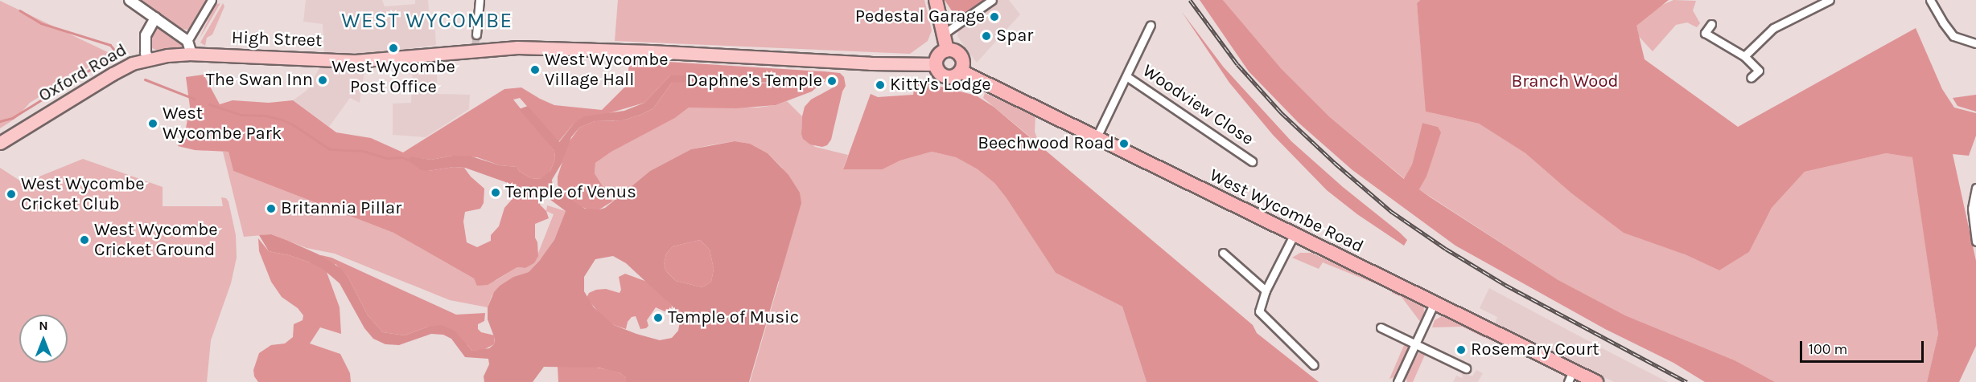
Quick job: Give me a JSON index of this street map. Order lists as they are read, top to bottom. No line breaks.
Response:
{"streets":{"highway":["West Wycombe Road"],"main road":["High Street","Oxford Road"],"street":["Woodview Close"]},"crossings":[["High Street","Oxford Road"],["High Street","West Wycombe Road"]],"districts":["WEST WYCOMBE"],"parks":["Branch Wood"],"places":["Pedestal Garage","Spar","West Wycombe Post Office","West Wycombe Village Hall","The Swan Inn","Daphne's Temple","Kitty's Lodge","West Wycombe Park","Beechwood Road","Temple of Venus","West Wycombe Cricket Club","Britannia Pillar","West Wycombe Cricket Ground","Temple of Music","Rosemary Court"],"scale_bar":"100 m","north":"top"}
